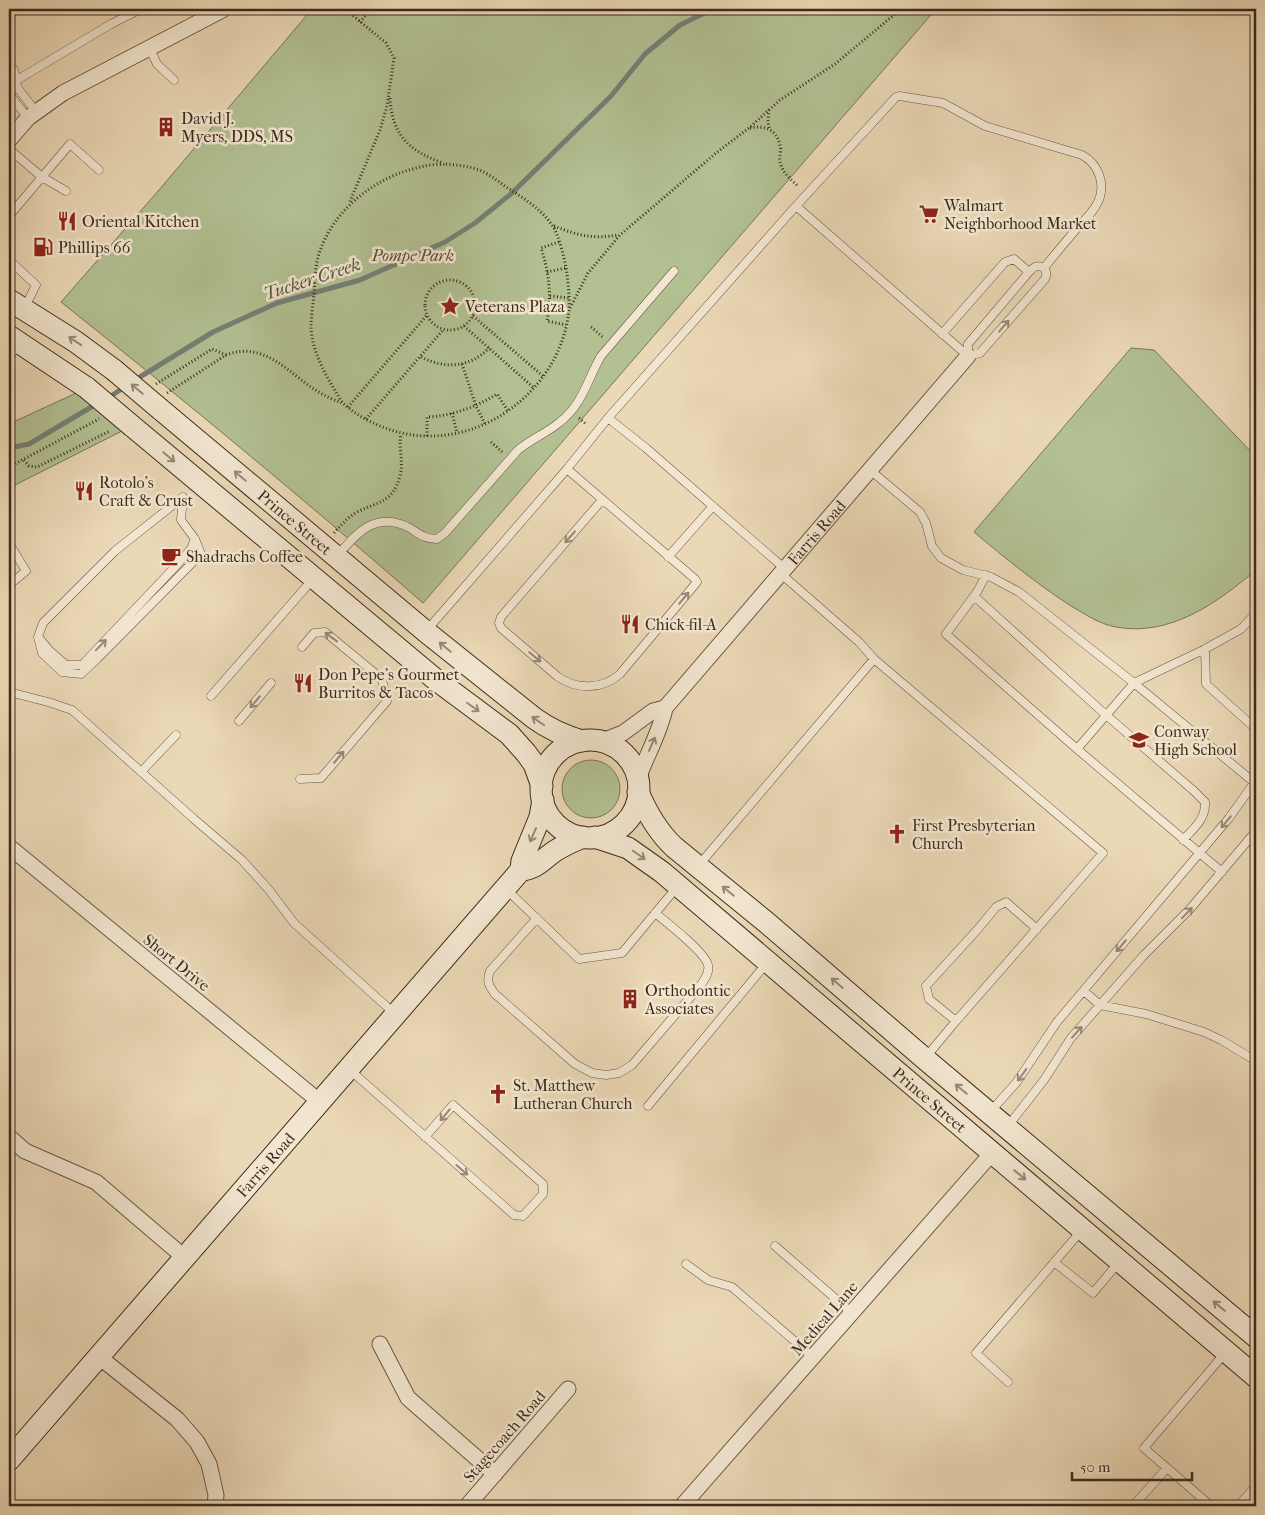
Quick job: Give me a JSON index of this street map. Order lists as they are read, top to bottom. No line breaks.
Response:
{"streets":{"main road":["Prince Street","Farris Road"],"street":["Short Drive","Medical Lane","Stagecoach Road"]},"crossings":[["Prince Street","Farris Road"],["Prince Street","Medical Lane"],["Farris Road","Short Drive"]],"water":["Tucker Creek"],"parks":["Pompe Park"],"places":{"building":["David J. Myers, DDS, MS","Orthodontic Associates"],"supermarket":["Walmart Neighborhood Market"],"restaurant":["Oriental Kitchen","Rotolo's Craft & Crust","Chick-fil-A","Don Pepe's Gourmet Burritos & Tacos"],"fuel station":["Phillips 66"],"place":["Veterans Plaza"],"cafe":["Shadrachs Coffee"],"school or university":["Conway High School"],"church":["First Presbyterian Church","St. Matthew Lutheran Church"]},"scale_bar":"50 m"}
